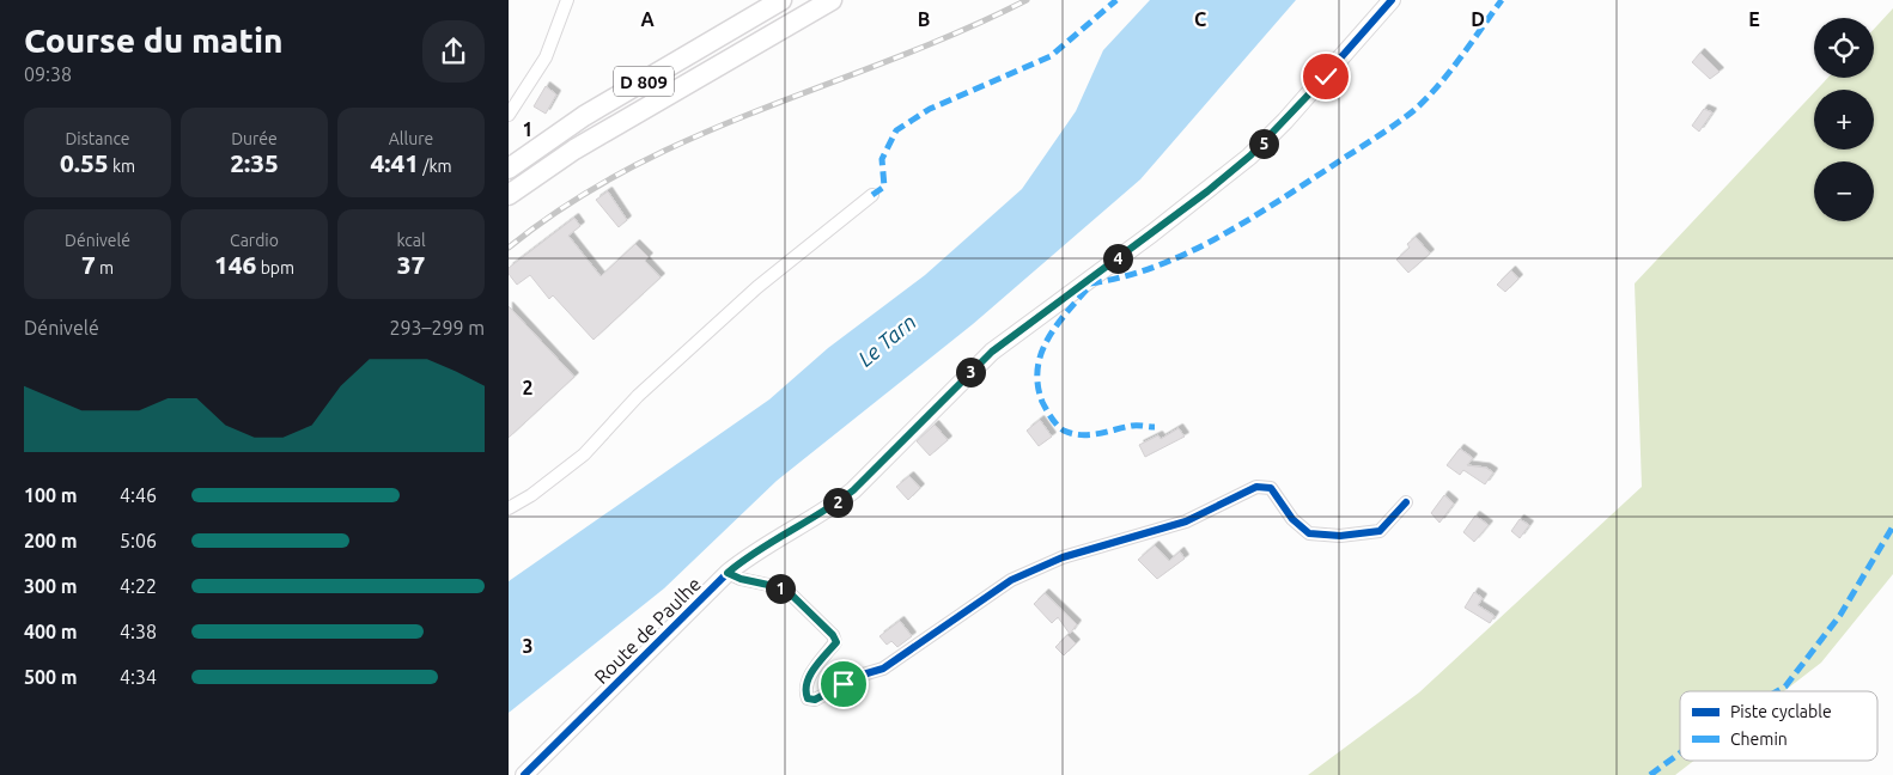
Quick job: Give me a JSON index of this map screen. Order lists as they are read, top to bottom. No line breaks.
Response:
{"streets":{"main road":["D 809"],"street":["Route de Paulhe"]},"water":["Le Tarn"],"legend":["Piste cyclable","Chemin"],"page":{"heading":["Course du matin","09:38"],"map_buttons":["+","−"],"stats":[["Distance","0.55 km"],["Durée","2:35"],["Allure","4:41 /km"],["Dénivelé","7 m"],["Cardio","146 bpm"],["kcal","37"]],"pins":["5","4","3","2","1"],"chart":["Dénivelé","293–299 m"],"list":[{"name":"100 m","note":"4:46"},{"name":"200 m","note":"5:06"},{"name":"300 m","note":"4:22"},{"name":"400 m","note":"4:38"},{"name":"500 m","note":"4:34"}]},"grid":{"columns":["A","B","C","D","E"],"rows":["1","2","3"]}}
